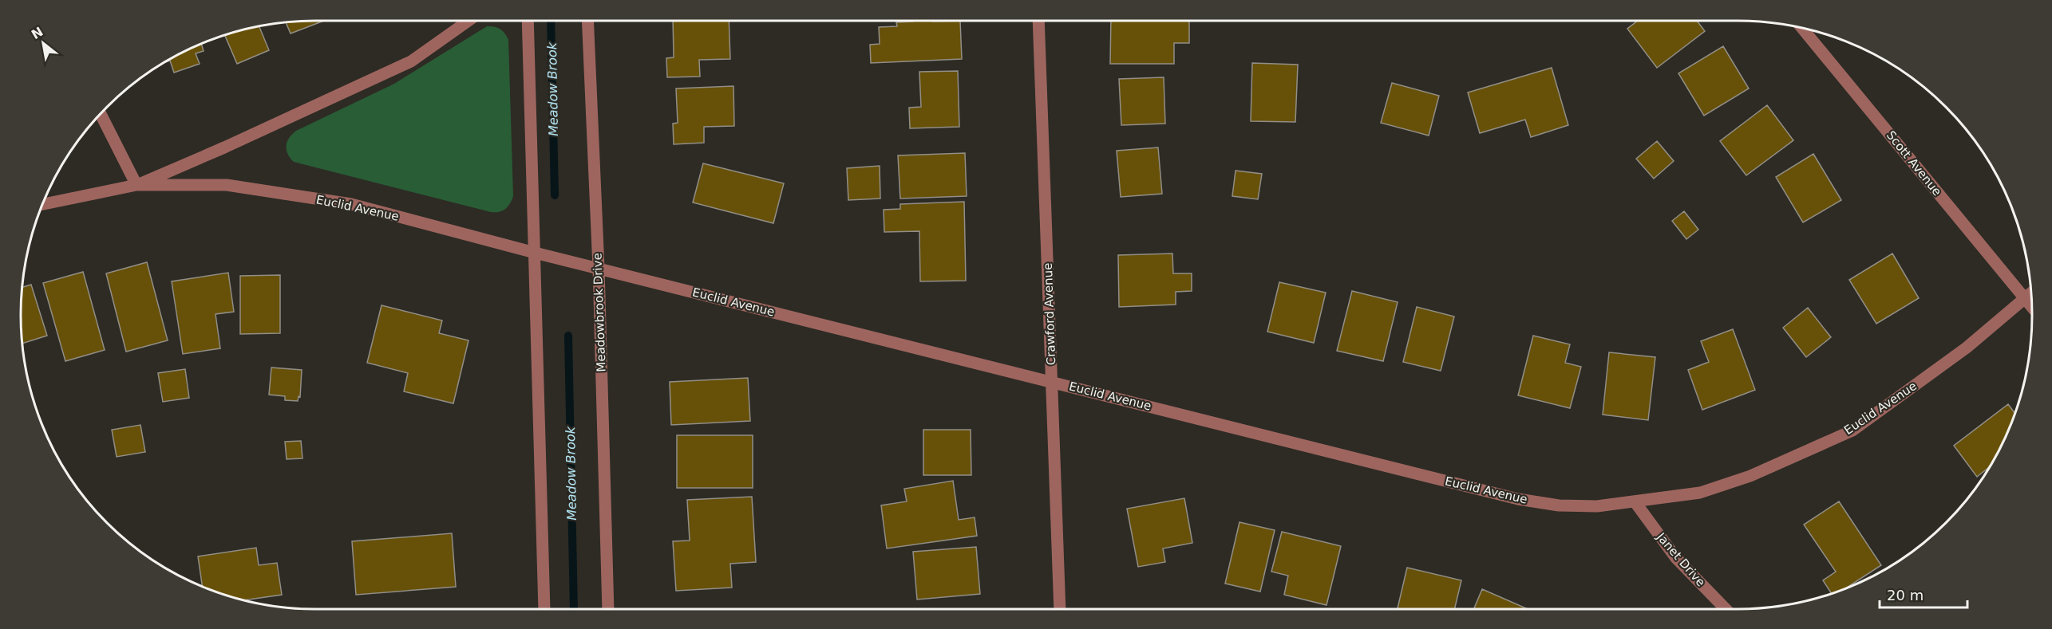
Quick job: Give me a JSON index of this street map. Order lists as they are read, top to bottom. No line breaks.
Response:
{"streets":{"street":["Scott Avenue","Euclid Avenue","Meadowbrook Drive","Crawford Avenue","Janet Drive"]},"crossings":[["Scott Avenue","Euclid Avenue"],["Euclid Avenue","Meadowbrook Drive"],["Euclid Avenue","Crawford Avenue"],["Euclid Avenue","Janet Drive"]],"water":["Meadow Brook"],"scale_bar":"20 m","north":"top left"}
